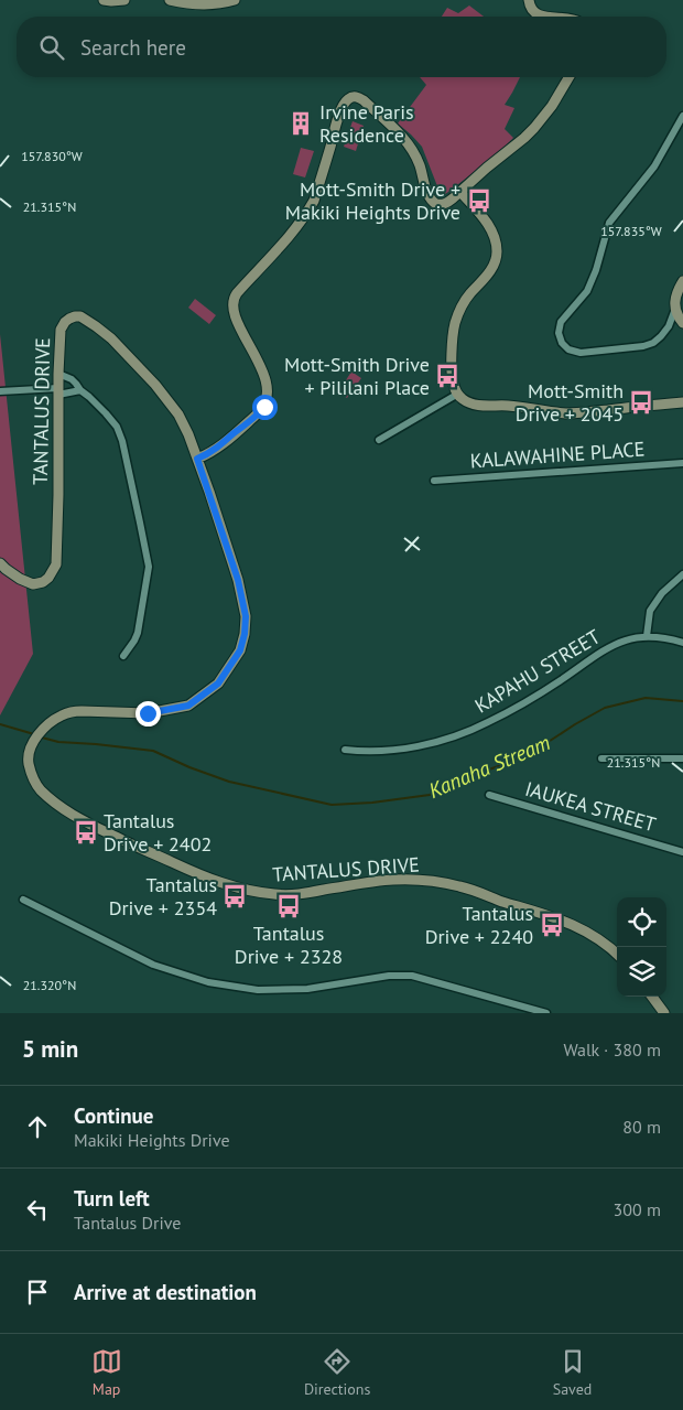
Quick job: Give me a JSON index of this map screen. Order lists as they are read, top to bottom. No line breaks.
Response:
{"streets":{"street":["TANTALUS DRIVE","KALAWAHINE PLACE","KAPAHU STREET","IAUKEA STREET"]},"water":["Kanaha Stream"],"places":{"building":["Irvine Paris Residence"],"bus stop":["Mott-Smith Drive + Makiki Heights Drive","Mott-Smith Drive + Pililani Place","Mott-Smith Drive + 2045","Tantalus Drive + 2402","Tantalus Drive + 2354","Tantalus Drive + 2328","Tantalus Drive + 2240"]},"page":{"search":"Search here","heading":["5 min","Walk · 380 m"],"list":[["Continue","Makiki Heights Drive","80 m"],["Turn left","Tantalus Drive","300 m"],"Arrive at destination"],"nav":["Map","Directions","Saved"]},"coordinates":["157.830°W","21.315°N","157.835°W","21.320°N"]}
